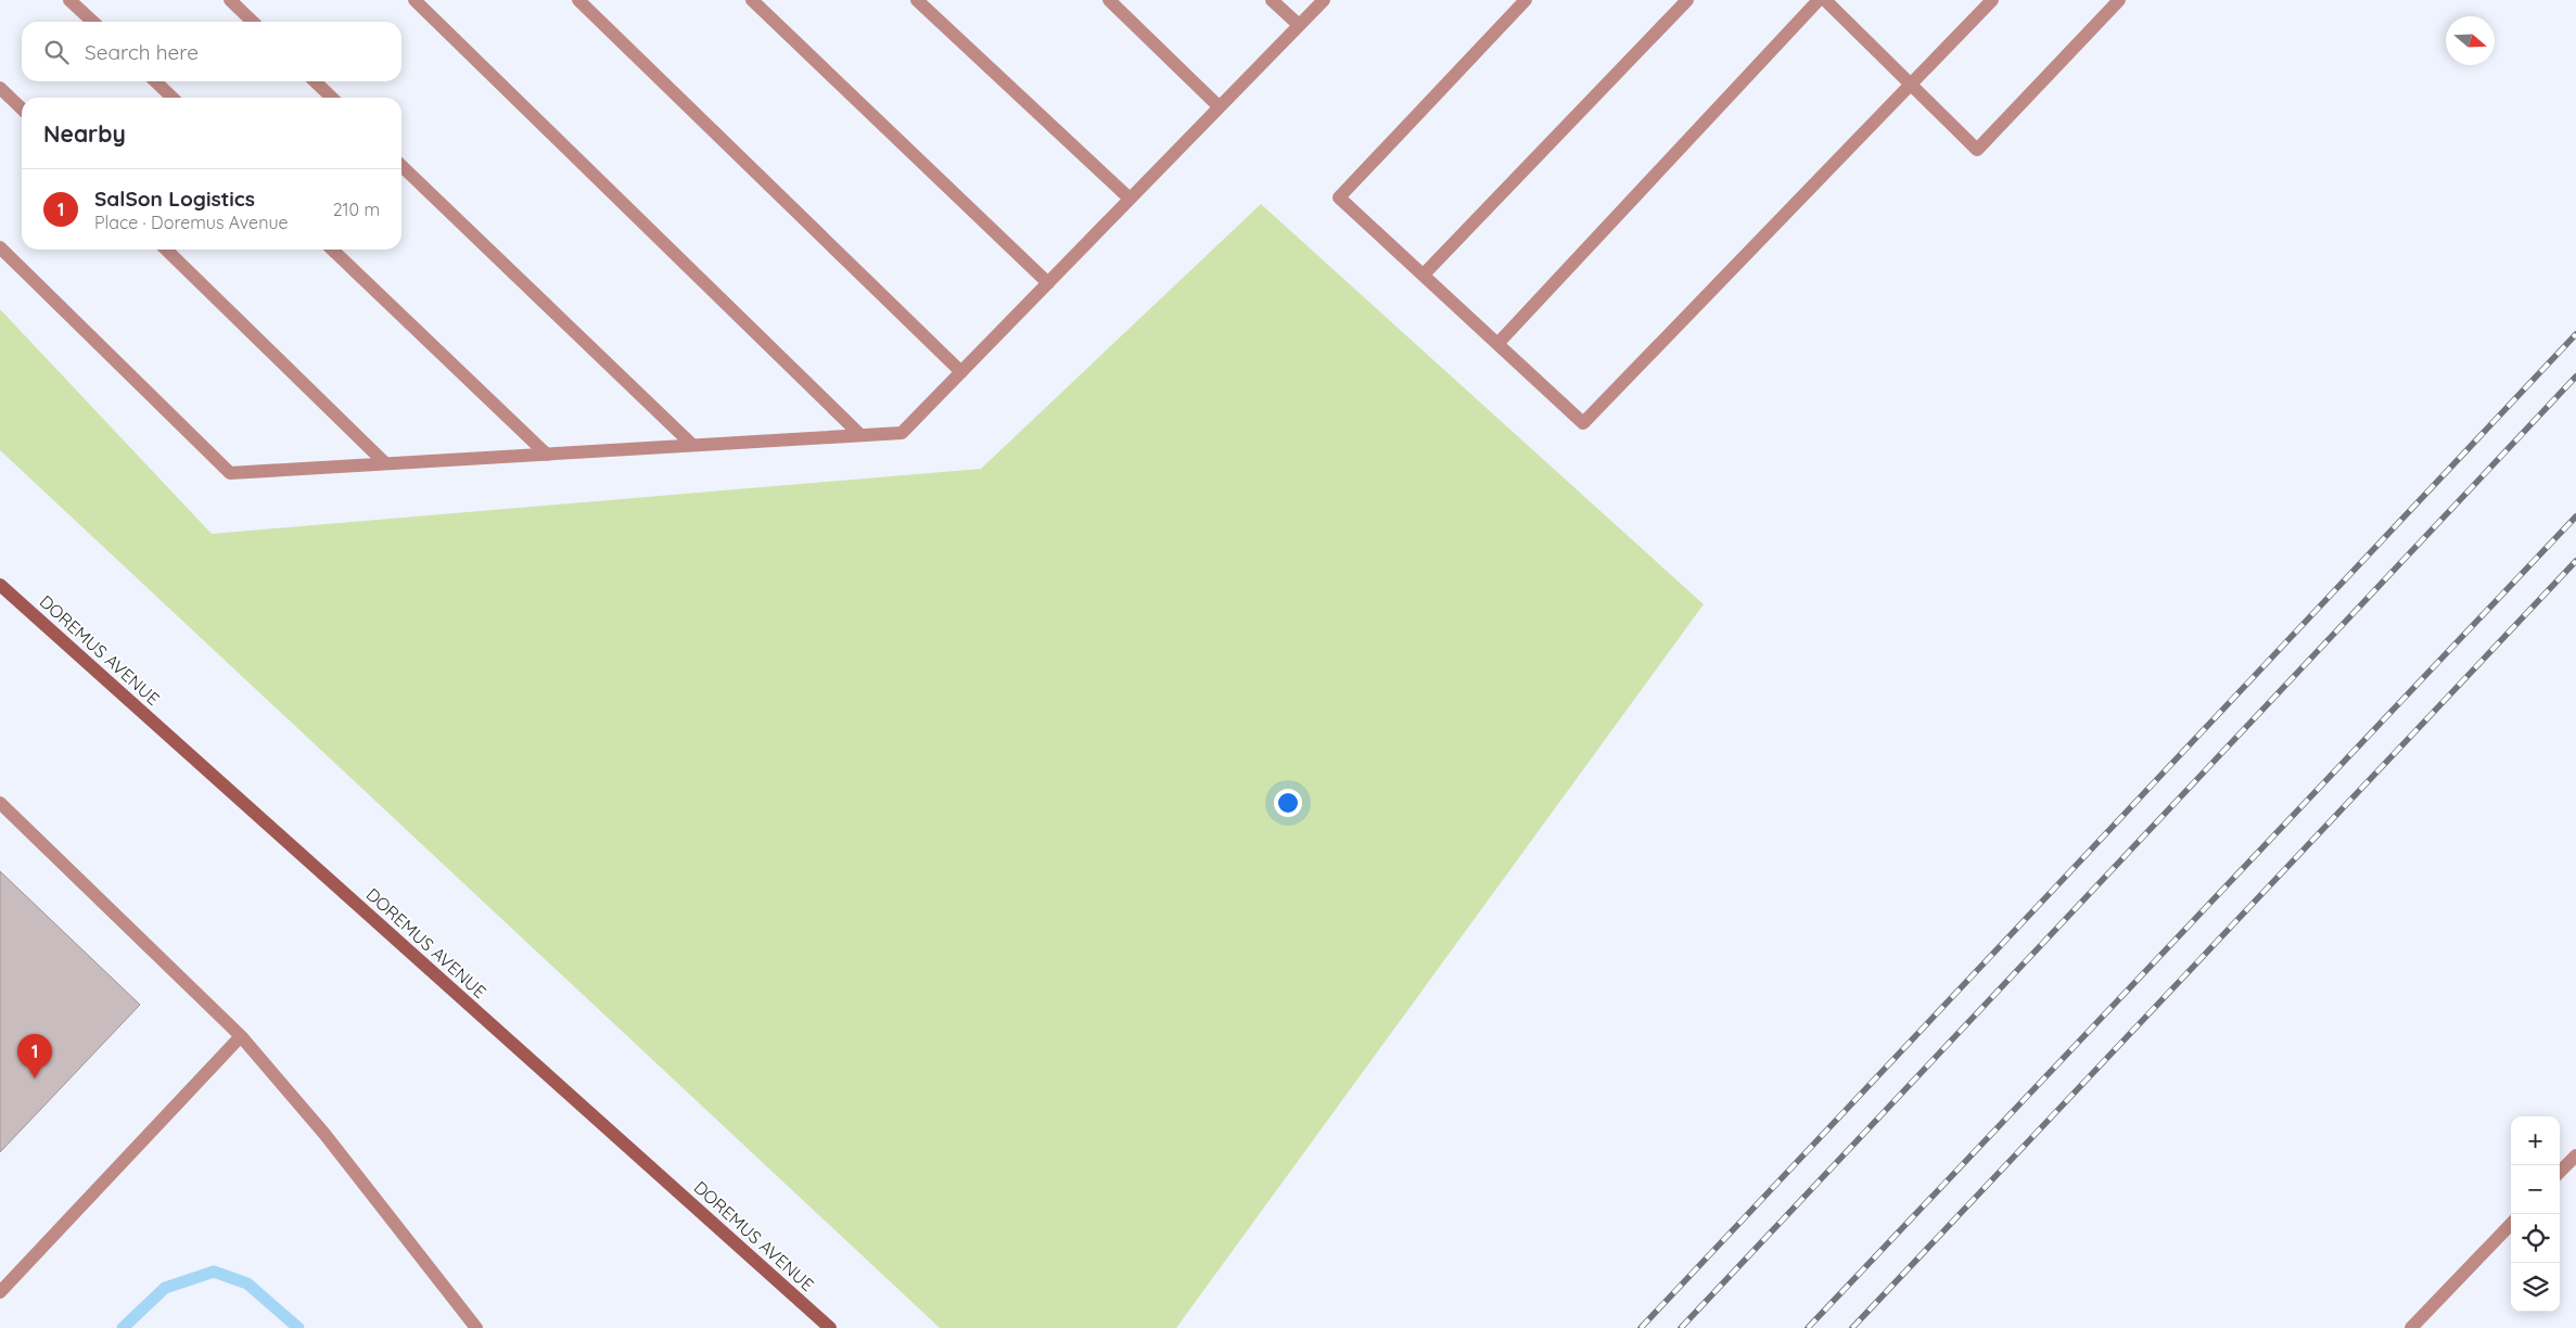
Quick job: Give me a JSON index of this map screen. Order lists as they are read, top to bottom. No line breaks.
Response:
{"streets":{"main road":["DOREMUS AVENUE"]},"north":"right","page":{"search":"Search here","heading":"Nearby","list":[{"mark":"1","name":"SalSon Logistics","note":"Place · Doremus Avenue","value":"210 m"}],"pins":"1","map_buttons":["+","−"]}}
